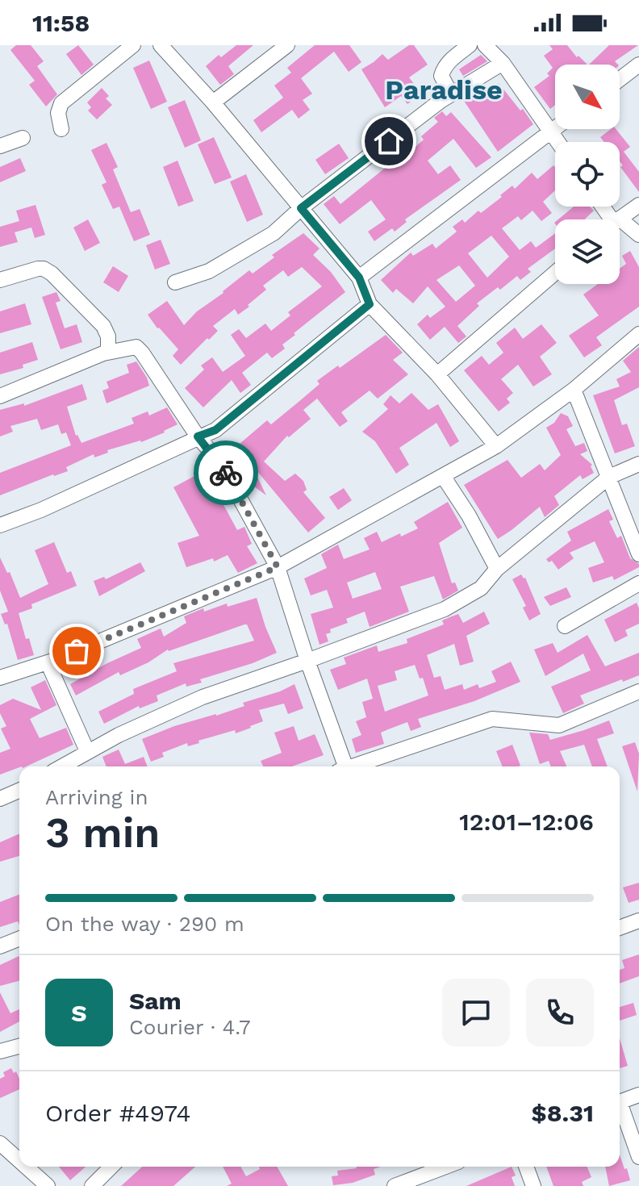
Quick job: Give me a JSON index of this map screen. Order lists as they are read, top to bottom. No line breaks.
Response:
{"districts":["Paradise"],"north":"bottom right","page":{"status":"11:58","heading":["3 min","Arriving in","12:01–12:06"],"panel":["Sam","Courier · 4.7","Order #4974","$8.31"],"bar":"On the way · 290 m","round":"S"}}
